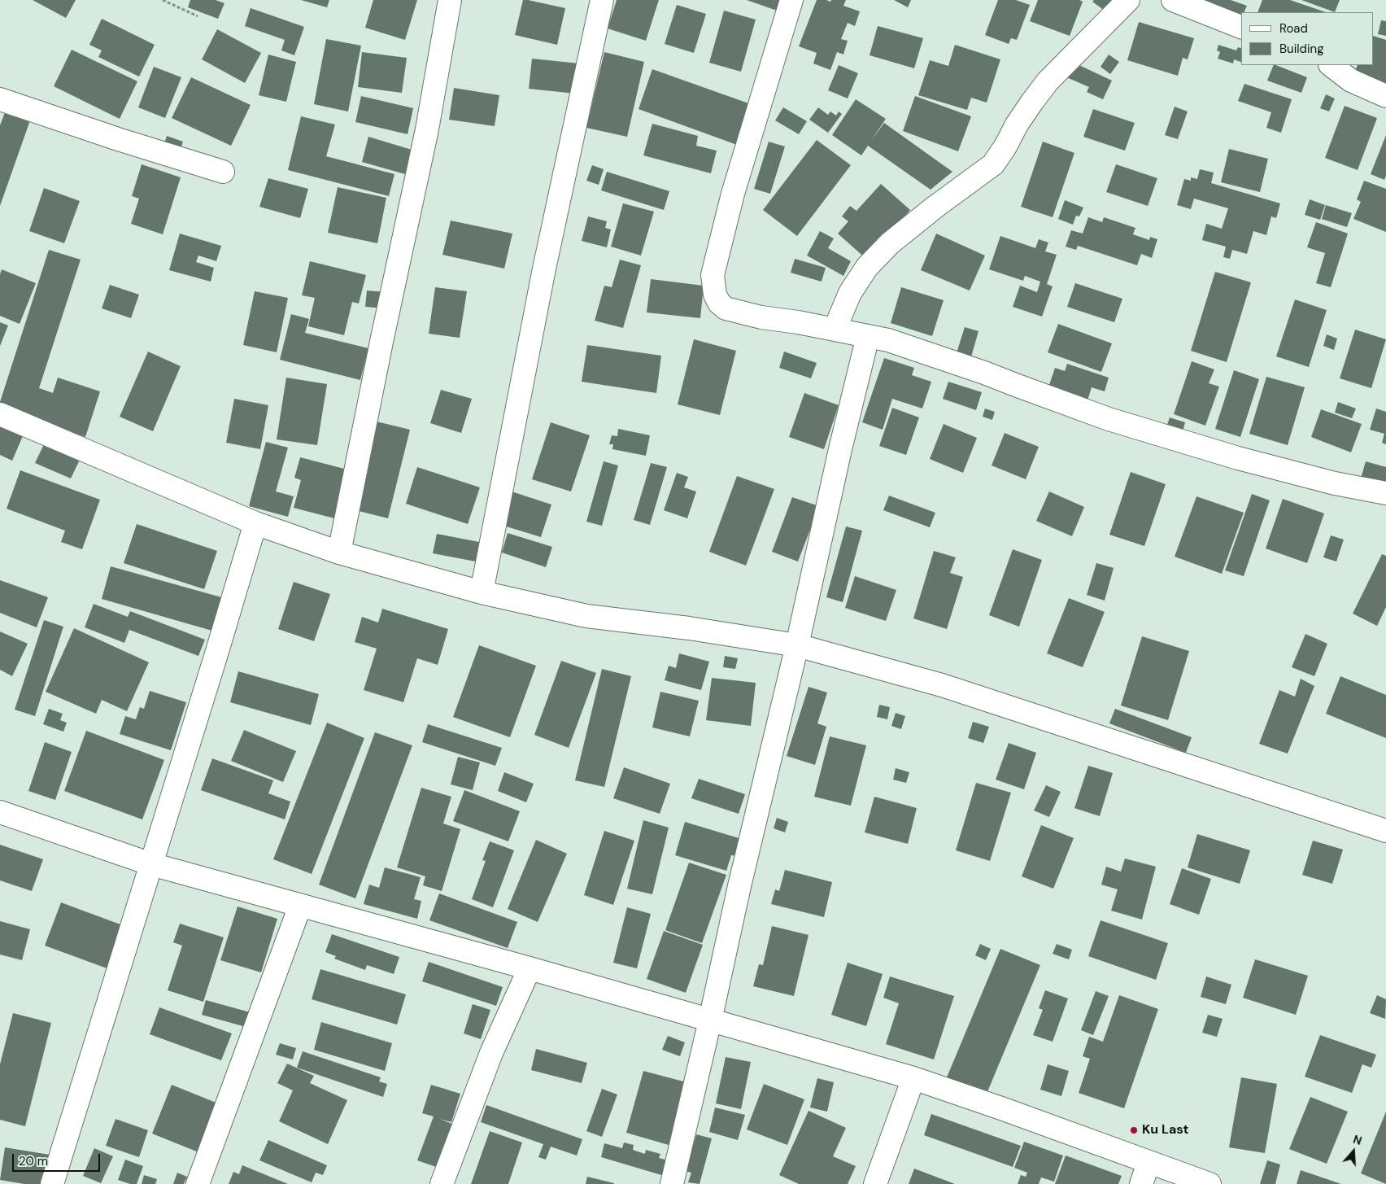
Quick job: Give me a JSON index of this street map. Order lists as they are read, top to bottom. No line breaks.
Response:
{"places":["Ku Last"],"legend":["Road","Building"],"scale_bar":"20 m","north":"top"}
